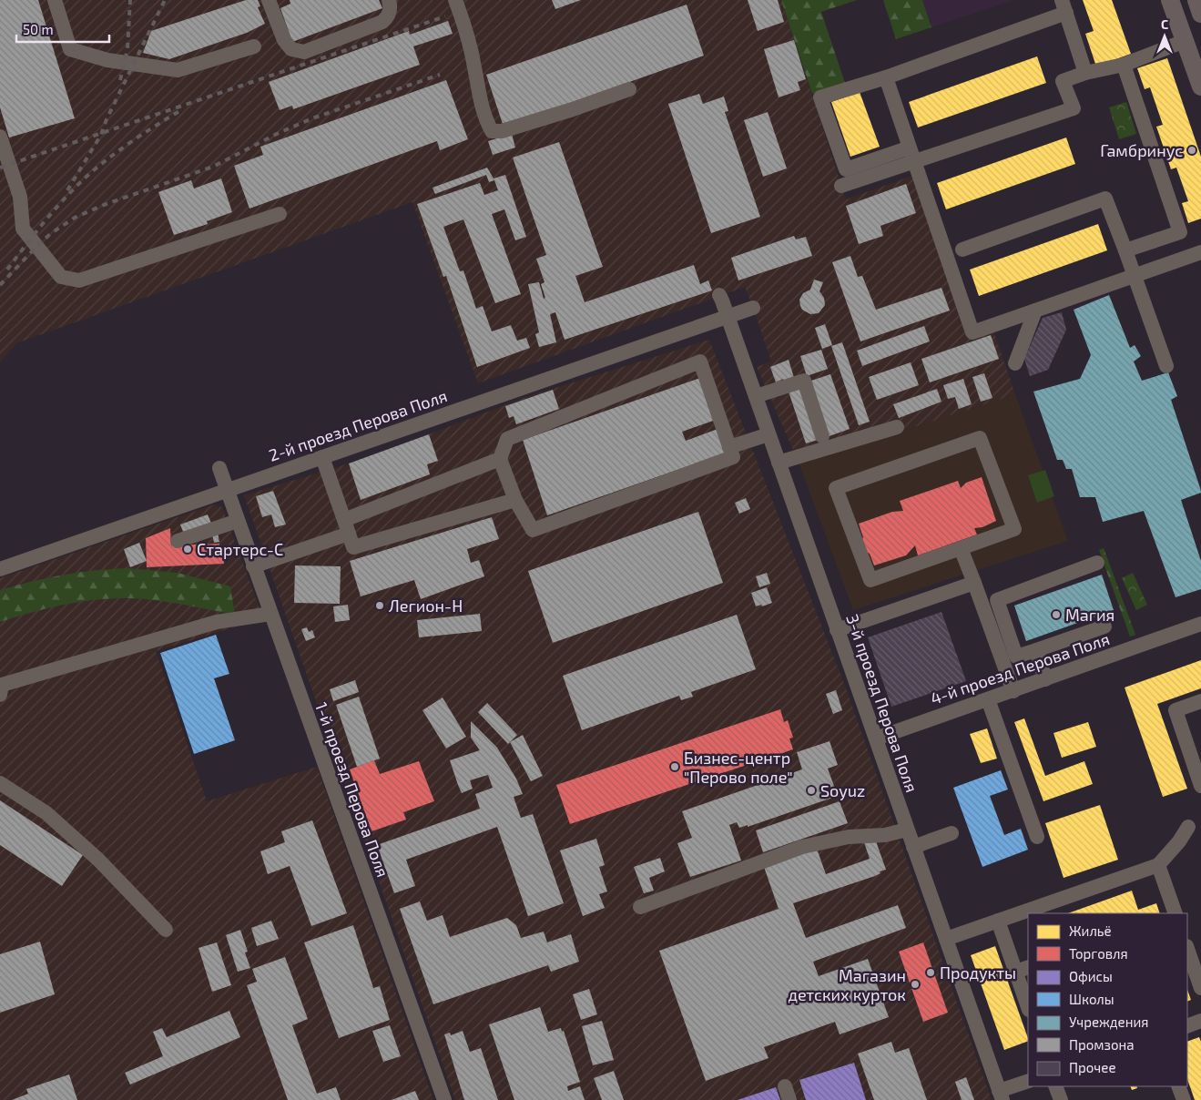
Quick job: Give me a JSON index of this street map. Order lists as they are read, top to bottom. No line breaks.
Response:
{"streets":{"street":["2-й проезд Перова Поля","4-й проезд Перова Поля","3-й проезд Перова Поля","1-й проезд Перова Поля"]},"crossings":[["2-й проезд Перова Поля","3-й проезд Перова Поля"],["2-й проезд Перова Поля","1-й проезд Перова Поля"],["4-й проезд Перова Поля","3-й проезд Перова Поля"]],"places":["Гамбринус","Стартерс-С","Легион-Н","Магия","Бизнес-центр \"Перово поле\"","Soyuz","Продукты","Магазин детских курток"],"legend":["Жильё","Торговля","Офисы","Школы","Учреждения","Промзона","Прочее"],"scale_bar":"50 m","north":"top"}
